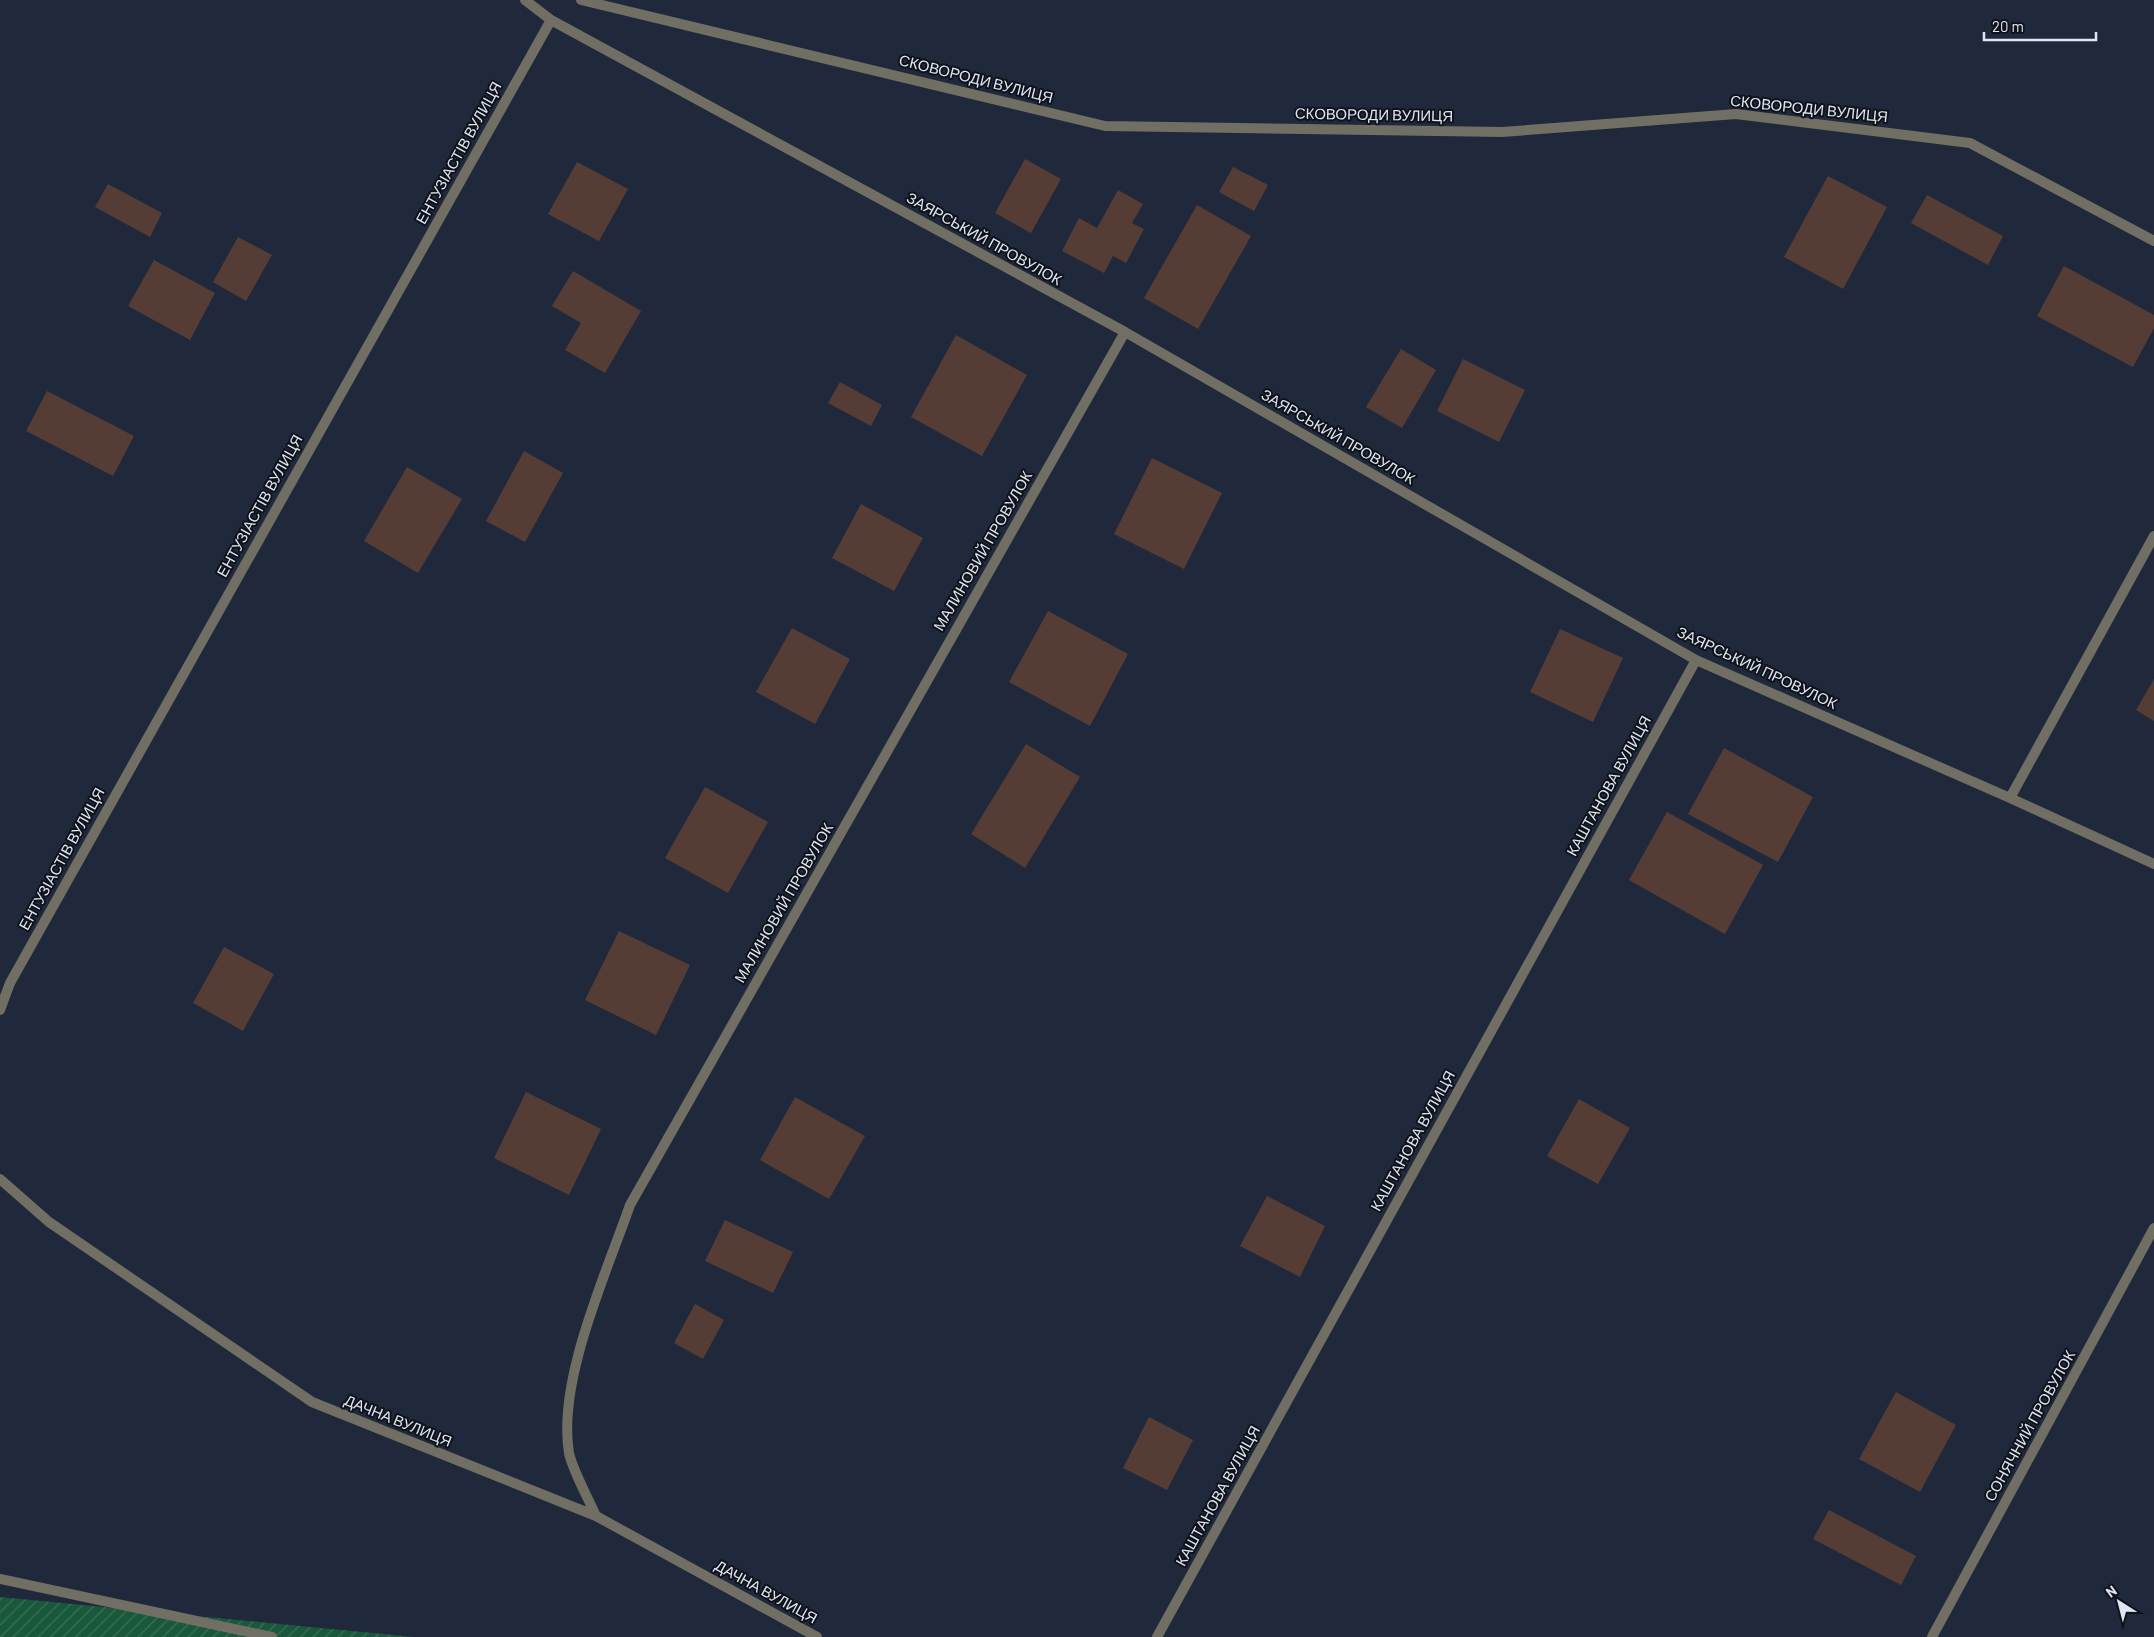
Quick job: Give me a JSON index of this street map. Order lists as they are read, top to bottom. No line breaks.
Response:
{"streets":{"street":["СКОВОРОДИ ВУЛИЦЯ","ЕНТУЗІАСТІВ ВУЛИЦЯ","ЗАЯРСЬКИЙ ПРОВУЛОК","МАЛИНОВИЙ ПРОВУЛОК","КАШТАНОВА ВУЛИЦЯ","ДАЧНА ВУЛИЦЯ","СОНЯЧНИЙ ПРОВУЛОК"]},"crossings":[["ЕНТУЗІАСТІВ ВУЛИЦЯ","ЗАЯРСЬКИЙ ПРОВУЛОК"],["ЗАЯРСЬКИЙ ПРОВУЛОК","МАЛИНОВИЙ ПРОВУЛОК"],["ЗАЯРСЬКИЙ ПРОВУЛОК","КАШТАНОВА ВУЛИЦЯ"],["МАЛИНОВИЙ ПРОВУЛОК","ДАЧНА ВУЛИЦЯ"]],"scale_bar":"20 m","north":"top left"}
